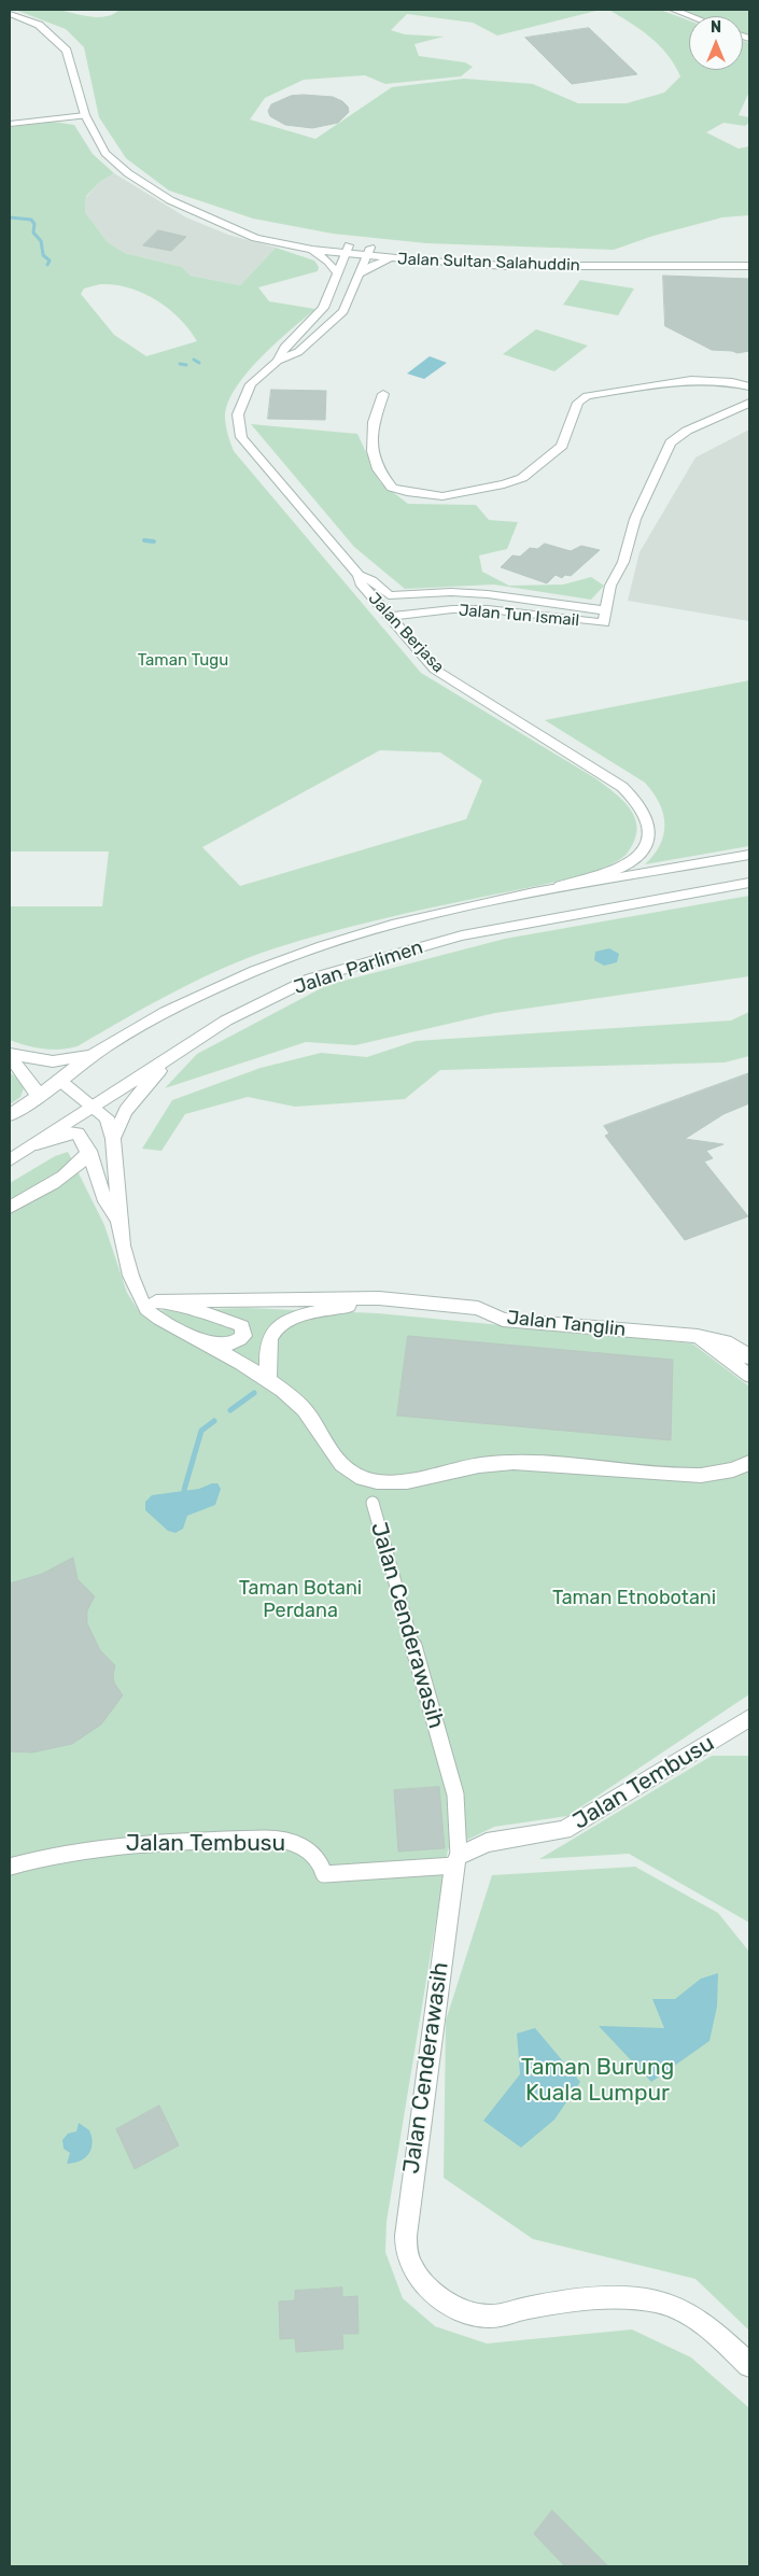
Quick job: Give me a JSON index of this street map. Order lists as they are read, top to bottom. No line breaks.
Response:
{"streets":{"street":["Jalan Sultan Salahuddin","Jalan Tun Ismail","Jalan Berjasa","Jalan Parlimen","Jalan Tanglin","Jalan Cenderawasih","Jalan Tembusu"]},"crossings":[["Jalan Sultan Salahuddin","Jalan Berjasa"],["Jalan Tun Ismail","Jalan Berjasa"],["Jalan Berjasa","Jalan Parlimen"],["Jalan Cenderawasih","Jalan Tembusu"]],"parks":["Taman Tugu","Taman Botani Perdana","Taman Etnobotani","Taman Burung Kuala Lumpur"],"north":"top"}
